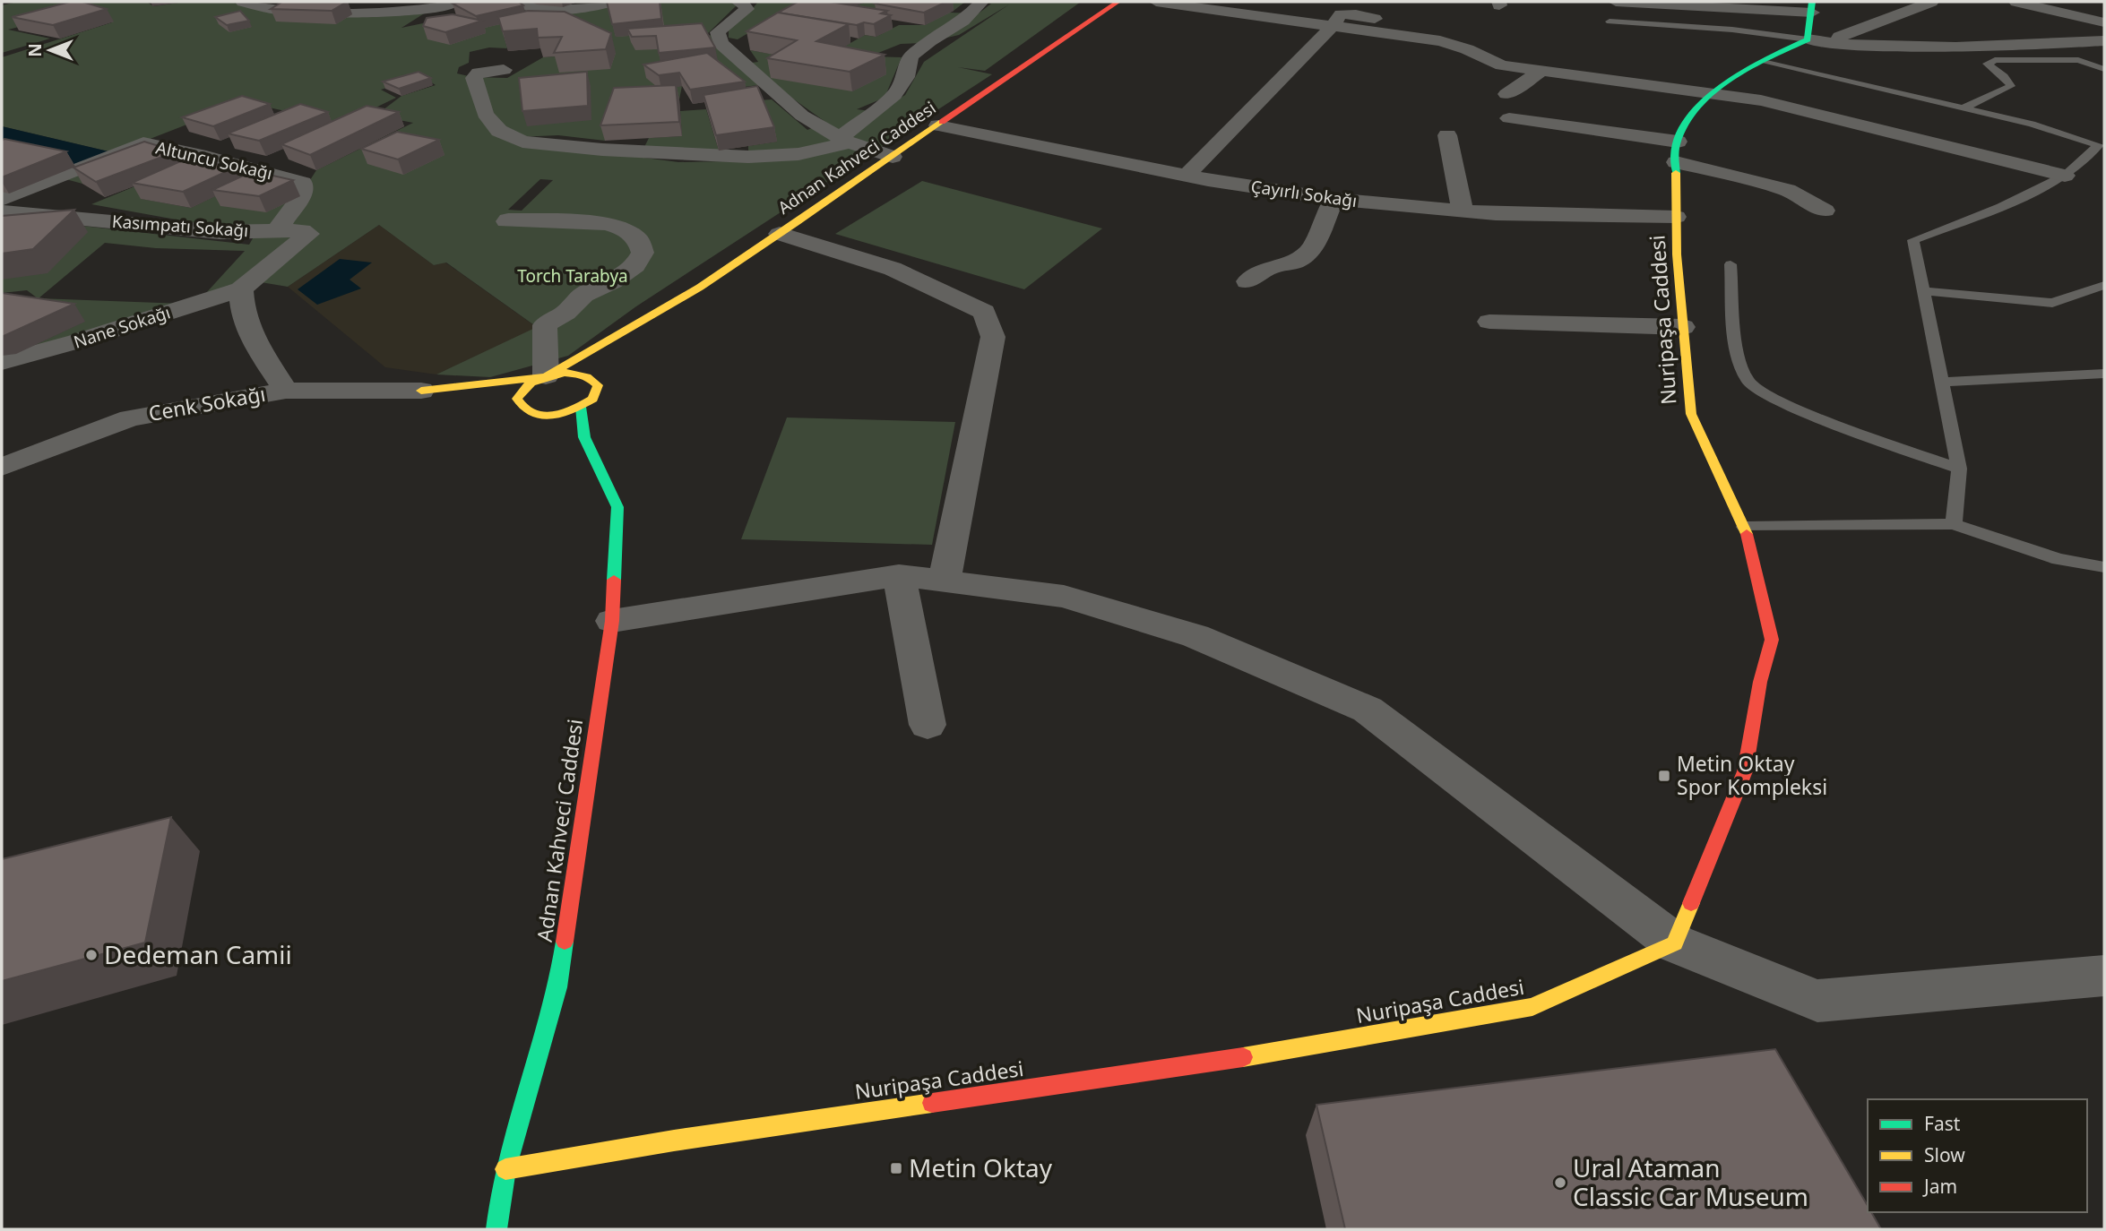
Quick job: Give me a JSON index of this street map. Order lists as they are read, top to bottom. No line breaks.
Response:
{"streets":{"main road":["Adnan Kahveci Caddesi","Nuripaşa Caddesi"],"street":["Altuncu Sokağı","Çayırlı Sokağı","Kasımpatı Sokağı","Nane Sokağı","Cenk Sokağı"]},"crossings":[["Adnan Kahveci Caddesi","Çayırlı Sokağı"],["Adnan Kahveci Caddesi","Nuripaşa Caddesi"],["Altuncu Sokağı","Kasımpatı Sokağı"],["Çayırlı Sokağı","Nuripaşa Caddesi"],["Kasımpatı Sokağı","Nane Sokağı"]],"parks":["Torch Tarabya"],"places":{"transit":["Metin Oktay Spor Kompleksi","Metin Oktay"],"other":["Dedeman Camii","Ural Ataman Classic Car Museum"]},"legend":["Fast","Slow","Jam"],"north":"left"}
